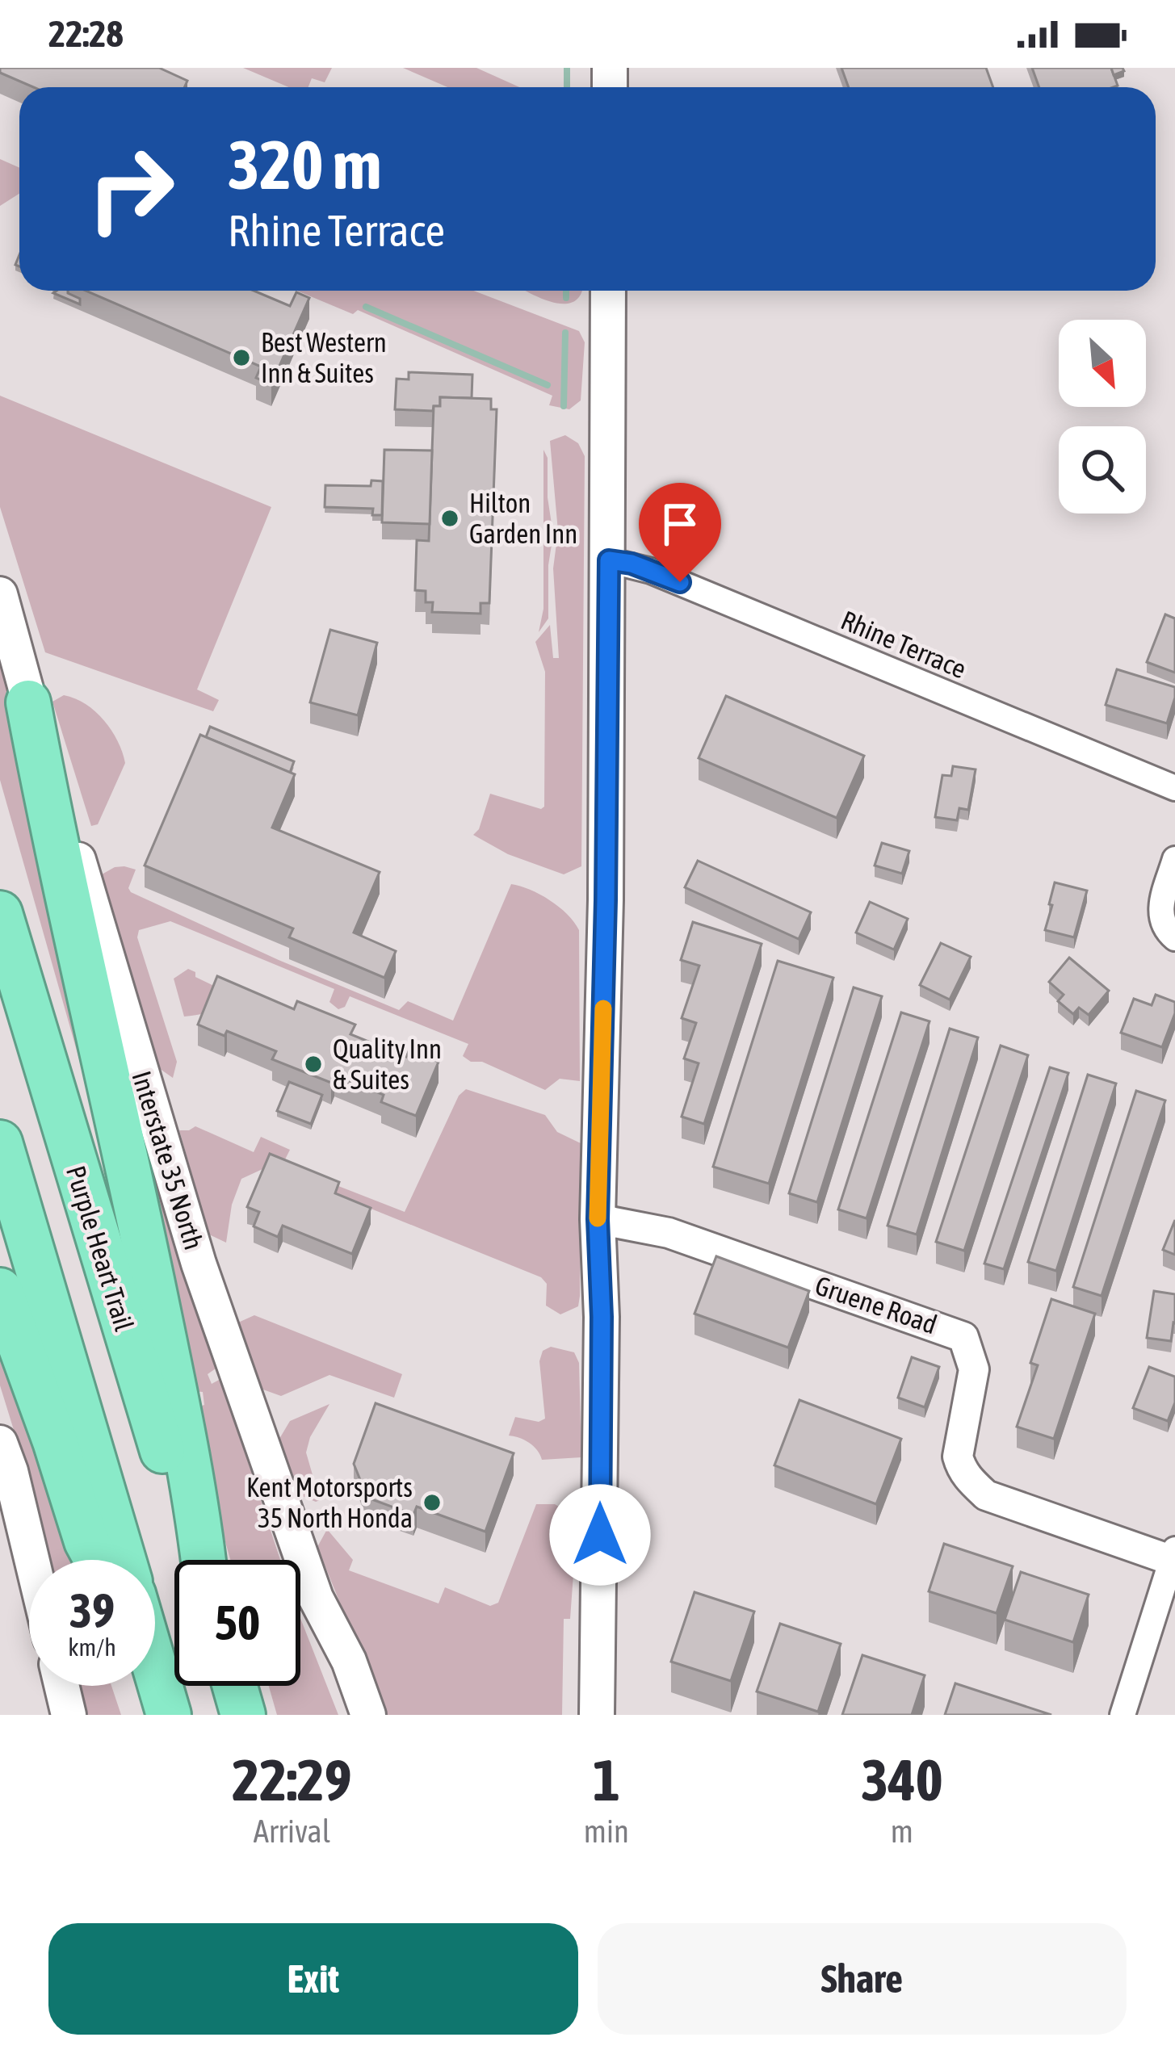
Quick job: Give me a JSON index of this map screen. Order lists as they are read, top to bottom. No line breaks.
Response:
{"streets":{"highway":["Purple Heart Trail"],"main road":["Interstate 35 North"],"street":["Rhine Terrace","Gruene Road"]},"places":["Best Western Inn & Suites","Hilton Garden Inn","Quality Inn & Suites","Kent Motorsports 35 North Honda"],"north":"bottom right","page":{"status":"22:28","turn":["320 m","Rhine Terrace"],"speed":"39 km/h","limit":"50","eta":["22:29","Arrival","1","min","340","m"],"buttons":["Exit","Share"]}}
